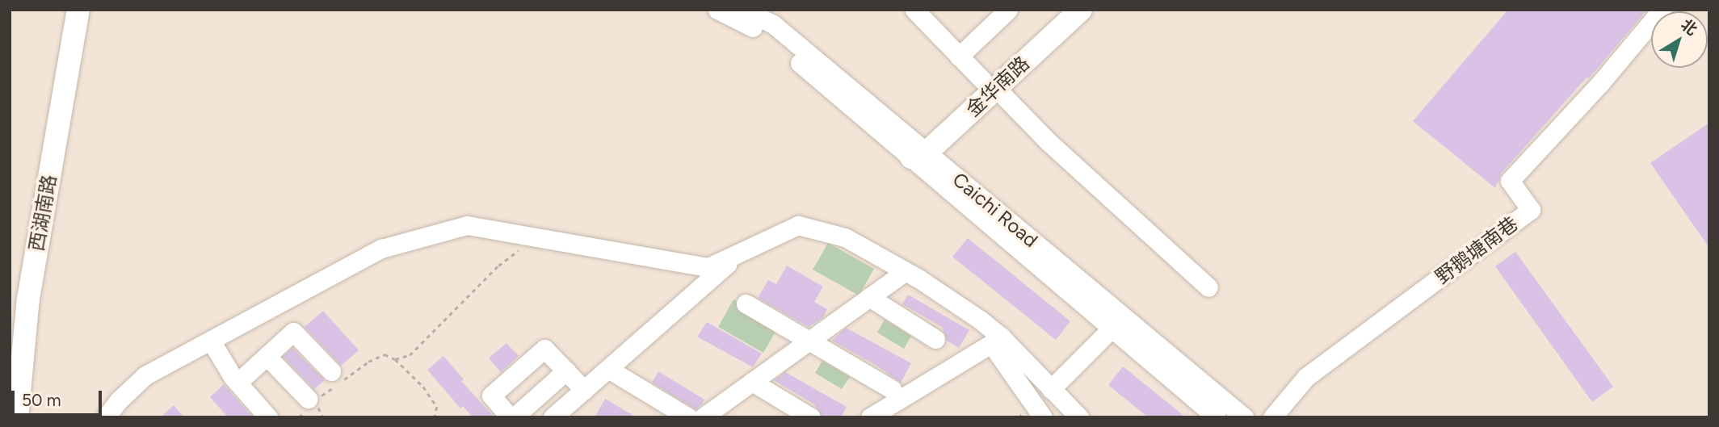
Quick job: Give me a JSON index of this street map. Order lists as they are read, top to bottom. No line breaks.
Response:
{"streets":{"main road":["金华南路","西湖南路"],"street":["Caichi Road","野鹅塘南巷"]},"crossings":[["金华南路","Caichi Road"]],"scale_bar":"50 m","north":"top right"}
